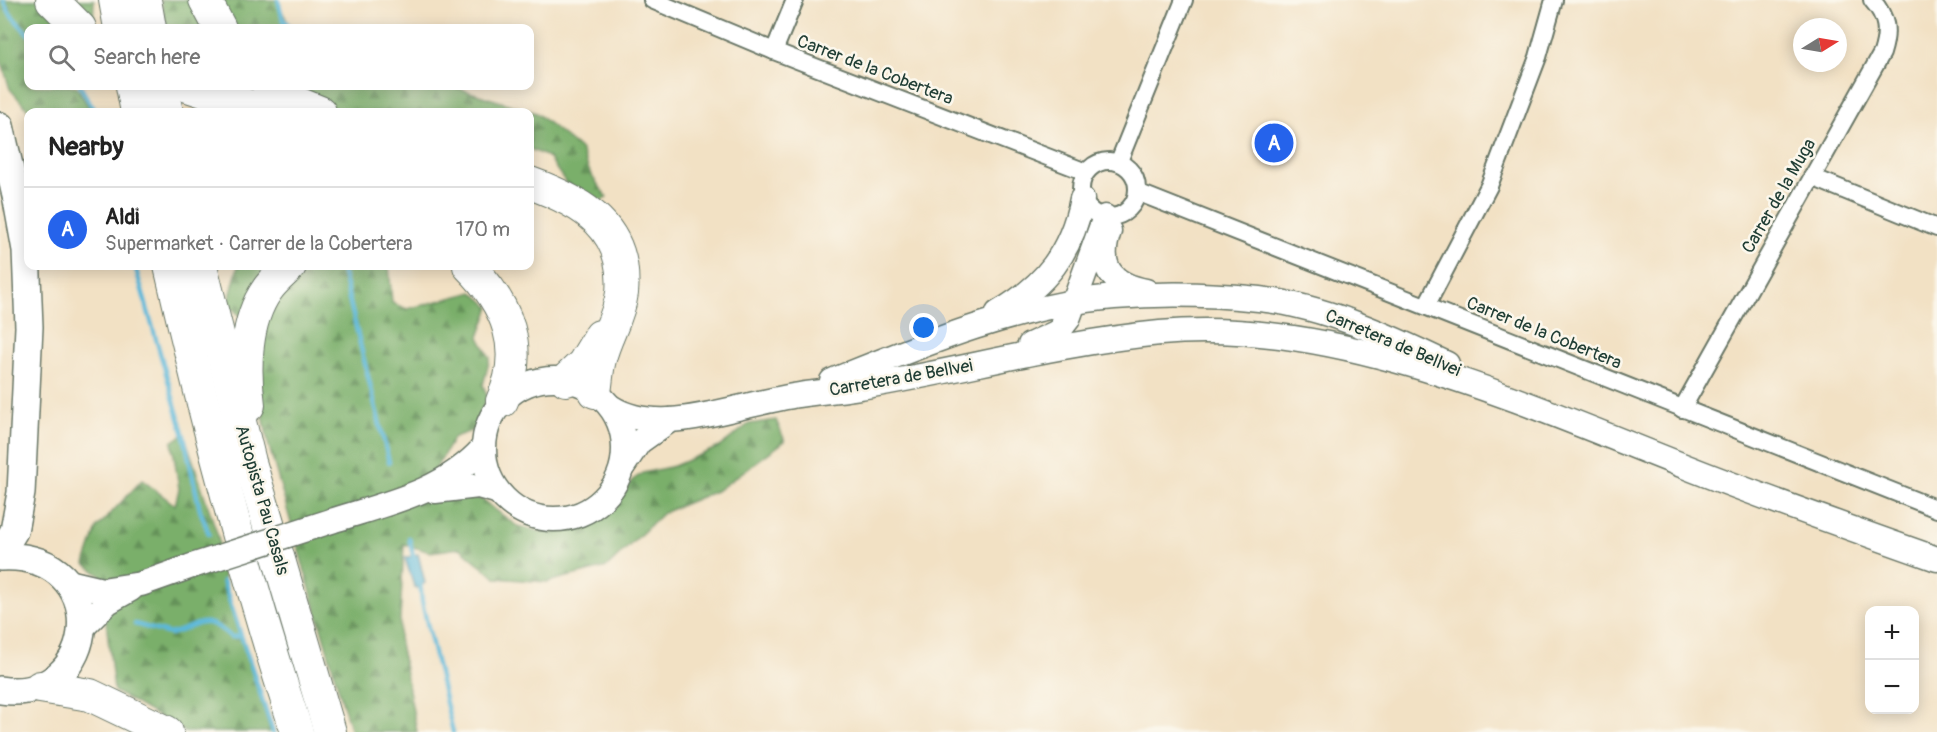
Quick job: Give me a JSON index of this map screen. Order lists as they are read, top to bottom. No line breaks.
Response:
{"streets":{"highway":["Autopista Pau Casals"],"main road":["Carretera de Bellvei"],"street":["Carrer de la Cobertera","Carrer de la Muga"]},"crossings":[["Carrer de la Cobertera","Carrer de la Muga"]],"north":"right","page":{"search":"Search here","heading":"Nearby","pins":"A","list":[{"mark":"A","name":"Aldi","note":"Supermarket · Carrer de la Cobertera","value":"170 m"}],"map_buttons":["+","−"]}}
